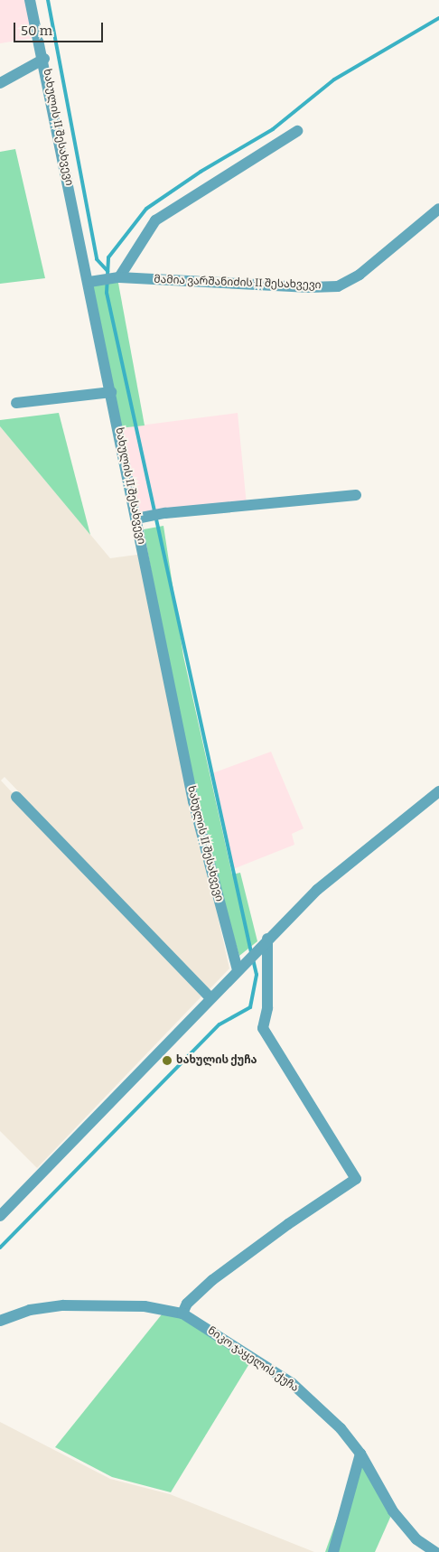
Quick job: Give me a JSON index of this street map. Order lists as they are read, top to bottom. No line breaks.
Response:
{"streets":{"street":["ხახულის II შესახვევი","მამია ვარშანიძის II შესახვევი","ნიკო ჯაყელის ქუჩა"]},"crossings":[["ხახულის II შესახვევი","მამია ვარშანიძის II შესახვევი"]],"places":["ხახულის ქუჩა"],"scale_bar":"50 m"}
